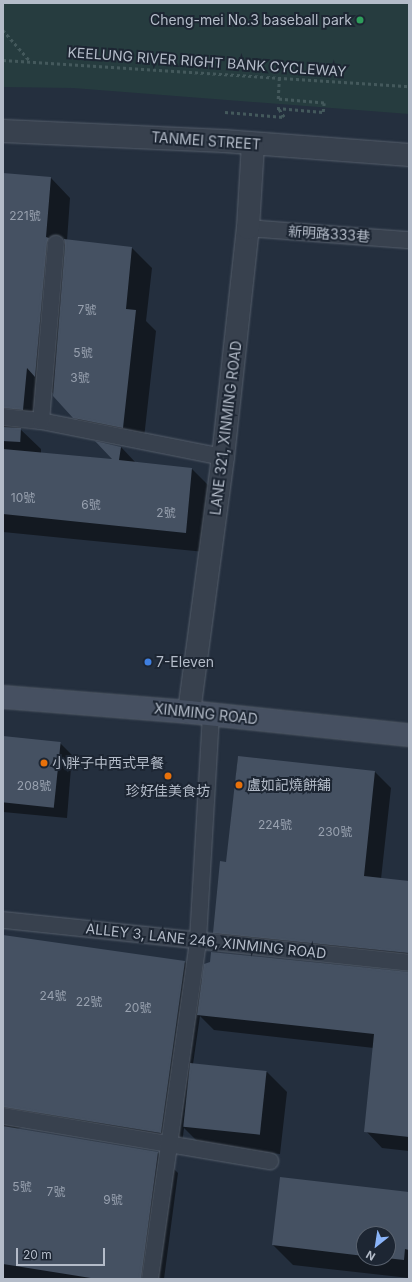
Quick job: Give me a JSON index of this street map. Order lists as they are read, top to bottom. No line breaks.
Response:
{"streets":{"street":["TANMEI STREET","LANE 321, XINMING ROAD","XINMING ROAD"],"lane":["新明路333巷","ALLEY 3, LANE 246, XINMING ROAD"],"path":["KEELUNG RIVER RIGHT BANK CYCLEWAY"]},"crossings":[["TANMEI STREET","LANE 321, XINMING ROAD"],["新明路333巷","LANE 321, XINMING ROAD"],["LANE 321, XINMING ROAD","XINMING ROAD"]],"places":["Cheng-mei No.3 baseball park","7-Eleven","小胖子中西式早餐","珍好佳美食坊","盧如記燒餅舖"],"house_numbers":["221號","7號","5號","3號","10號","6號","2號","208號","224號","230號","24號","22號","20號","5號","7號","9號"],"scale_bar":"20 m","north":"bottom left"}
